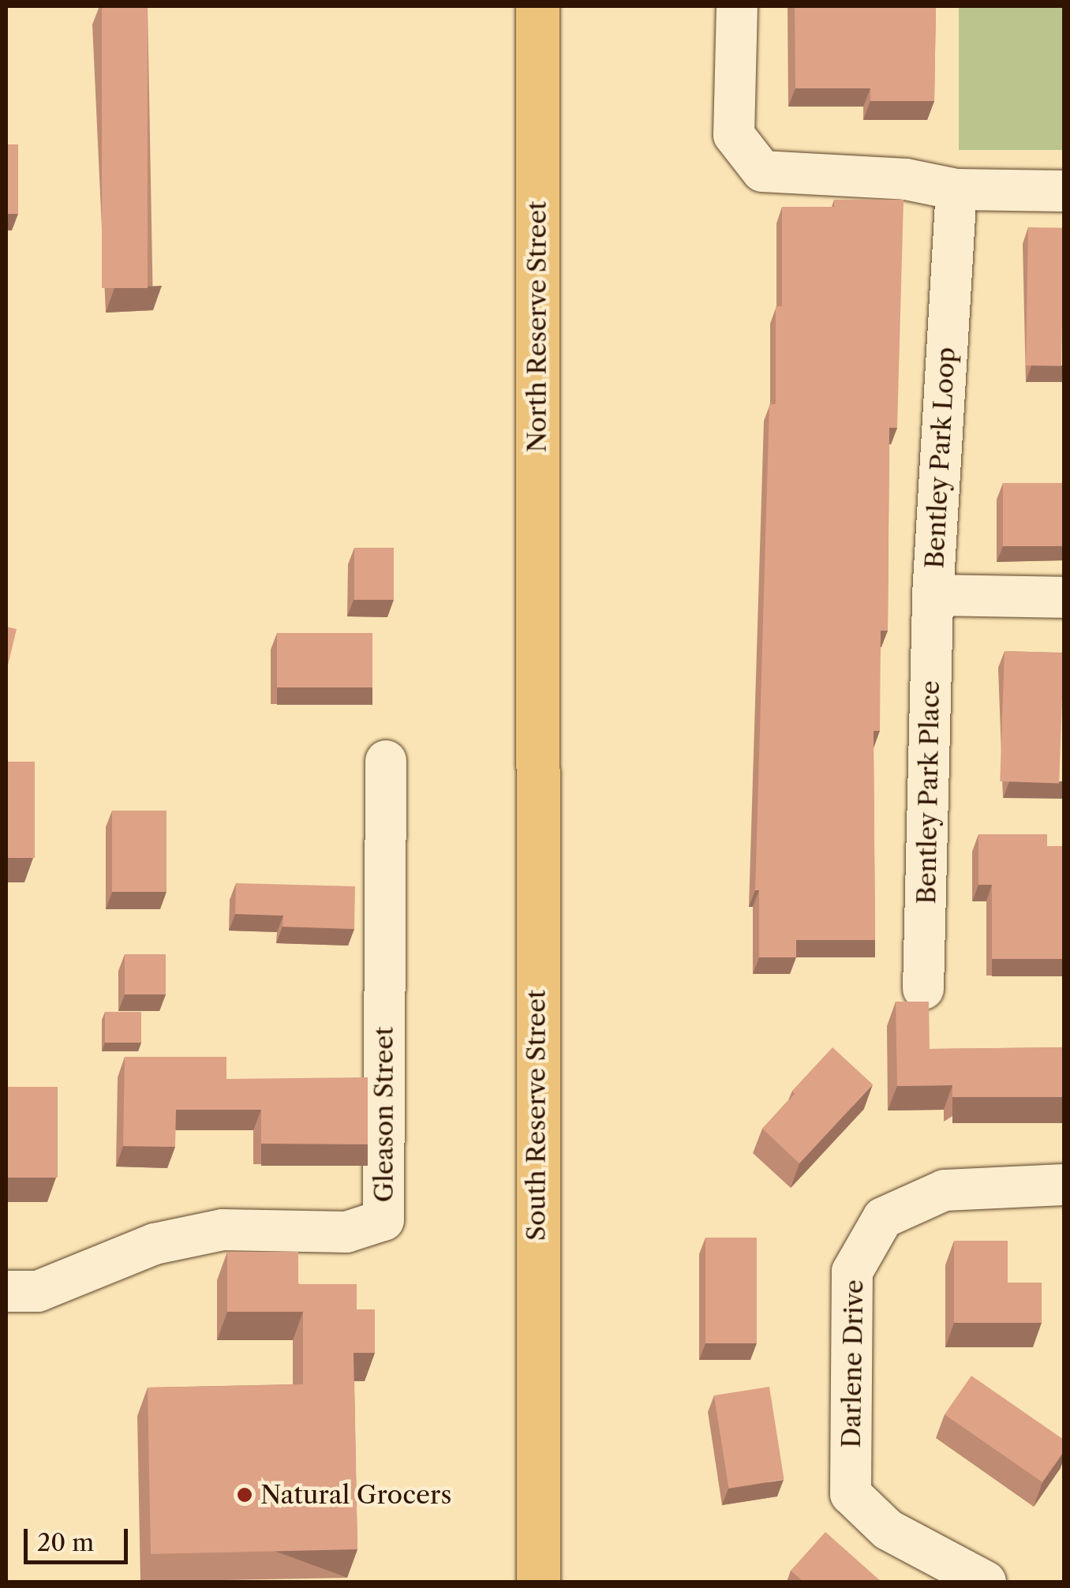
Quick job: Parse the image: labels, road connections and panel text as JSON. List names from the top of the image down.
{
  "streets": {
    "highway": ["North Reserve Street", "South Reserve Street"],
    "street": [
      "Bentley Park Loop",
      "Bentley Park Place",
      "Gleason Street",
      "Darlene Drive"
    ]
  },
  "crossings": [
    ["North Reserve Street", "South Reserve Street"],
    ["Bentley Park Loop", "Bentley Park Place"]
  ],
  "places": ["Natural Grocers"],
  "scale_bar": "20 m"
}
